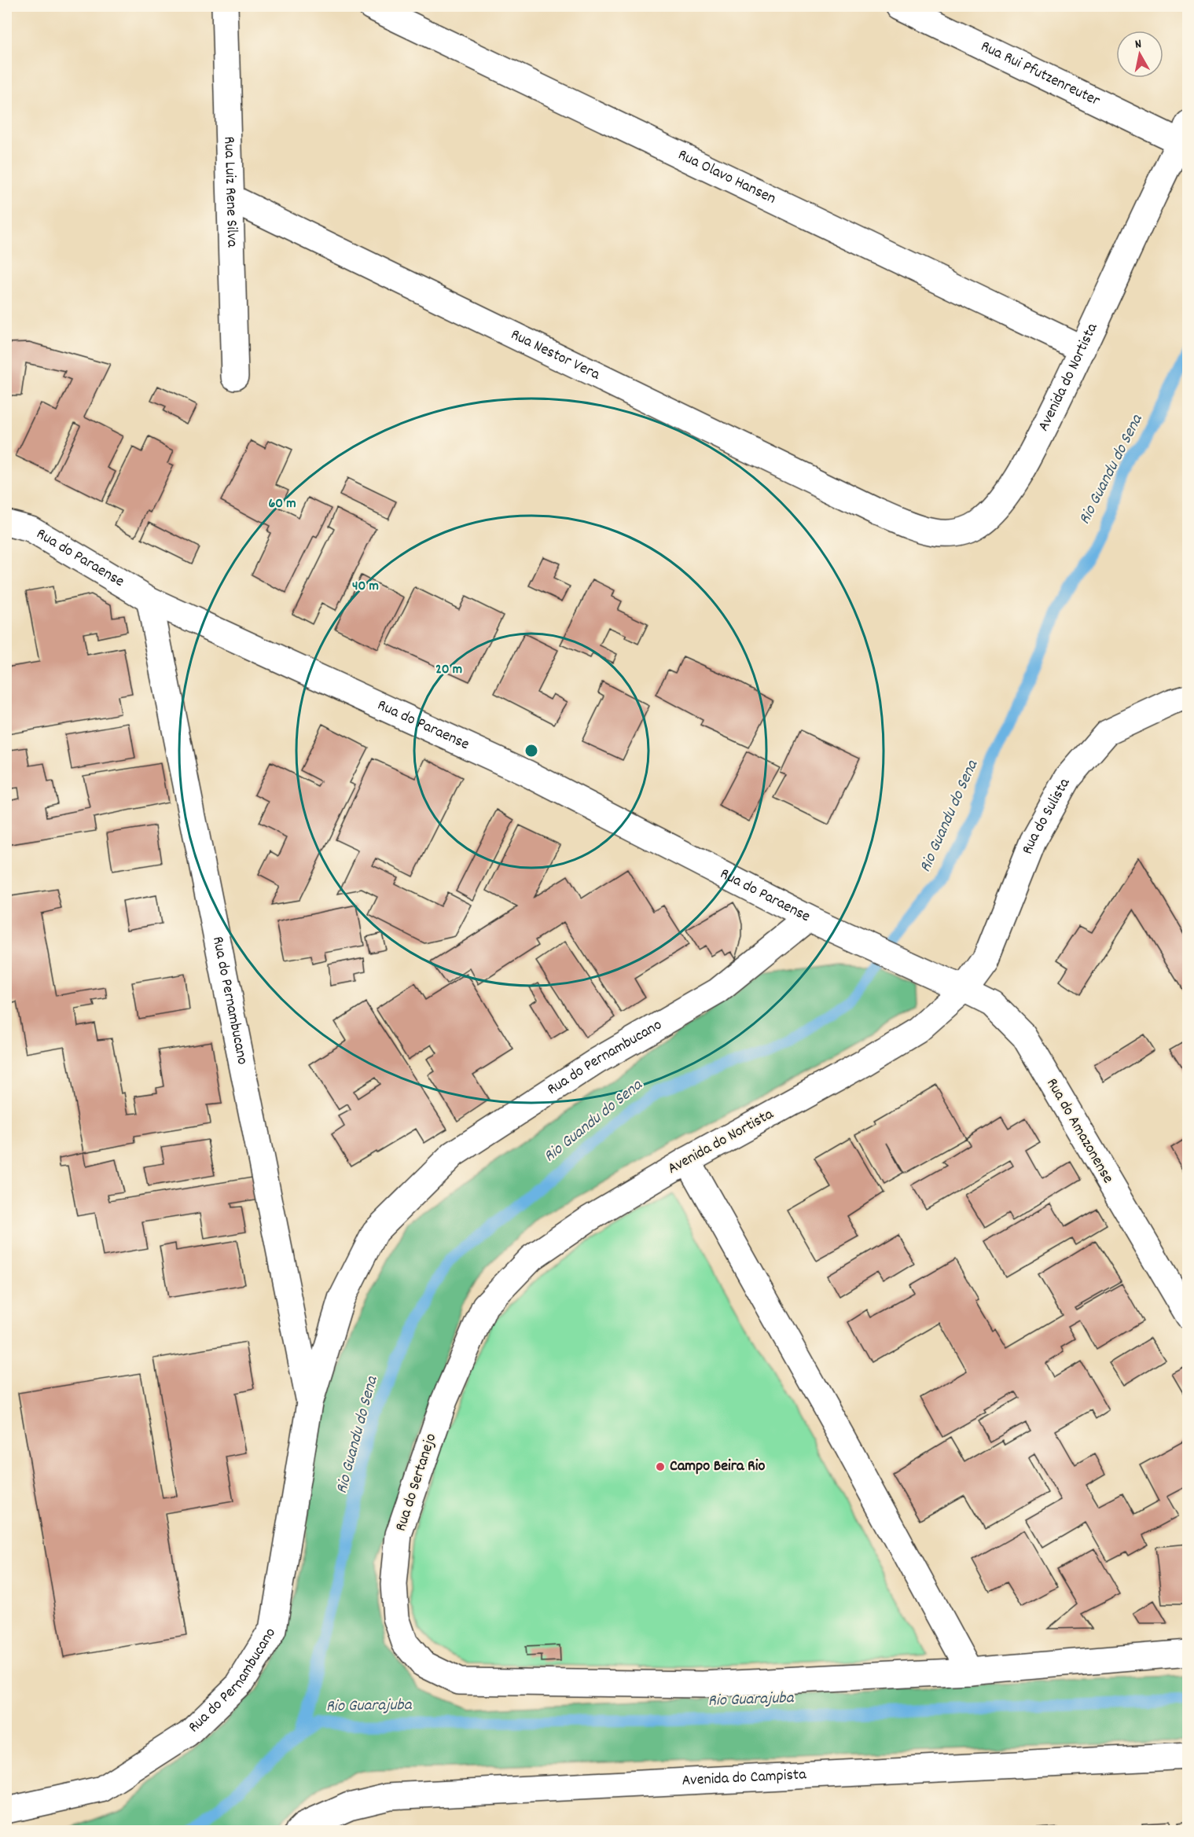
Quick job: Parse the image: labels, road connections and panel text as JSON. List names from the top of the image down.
{
  "streets": {
    "street": [
      "Rua Rui Pfutzenreuter",
      "Rua Olavo Hansen",
      "Rua Luiz Rene Silva",
      "Rua Nestor Vera",
      "Avenida do Nortista",
      "Rua do Paraense",
      "Rua do Sulista",
      "Rua do Pernambucano",
      "Rua do Amazonense",
      "Rua do Sertanejo",
      "Avenida do Campista"
    ]
  },
  "crossings": [
    ["Rua Rui Pfutzenreuter", "Avenida do Nortista"],
    ["Rua Olavo Hansen", "Avenida do Nortista"],
    ["Rua Luiz Rene Silva", "Rua Nestor Vera"],
    ["Rua Nestor Vera", "Avenida do Nortista"],
    ["Avenida do Nortista", "Rua do Sulista"],
    ["Avenida do Nortista", "Rua do Amazonense"],
    ["Avenida do Nortista", "Rua do Sertanejo"],
    ["Rua do Paraense", "Rua do Pernambucano"],
    ["Rua do Paraense", "Rua do Amazonense"],
    ["Rua do Sulista", "Rua do Amazonense"]
  ],
  "water": ["Rio Guandu do Sena", "Rio Guarajuba"],
  "places": ["Campo Beira Rio"],
  "north": "top",
  "rings": ["60 m", "40 m", "20 m"]
}
